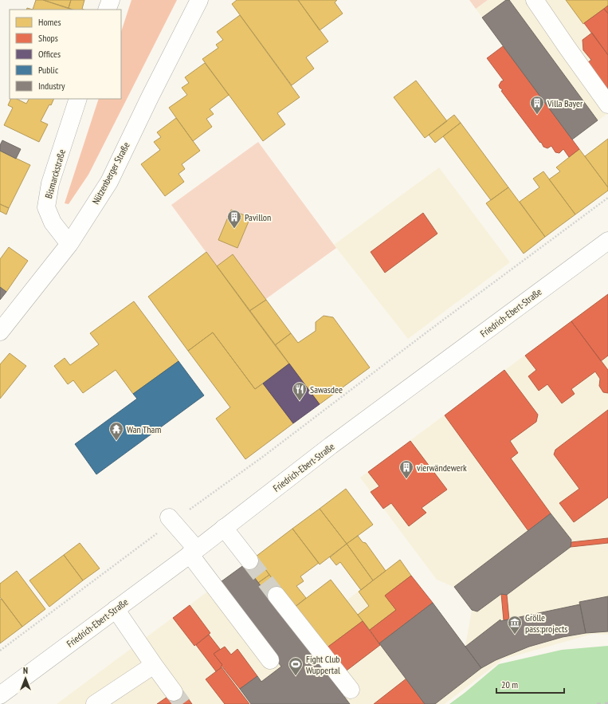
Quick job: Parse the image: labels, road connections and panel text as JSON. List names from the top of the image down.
{
  "streets": {
    "main road": ["Nützenberger Straße", "Bismarckstraße", "Friedrich-Ebert-Straße"]
  },
  "crossings": [
    ["Nützenberger Straße", "Bismarckstraße"]
  ],
  "places": {
    "building": ["Villa Bayer", "Pavillon", "vierwändewerk"],
    "restaurant": ["Sawasdee"],
    "temple": ["Wan Tham"],
    "museum": ["Grölle pass:projects"],
    "sports": ["Fight Club Wuppertal"]
  },
  "legend": [
    "Homes",
    "Shops",
    "Offices",
    "Public",
    "Industry"
  ],
  "scale_bar": "20 m",
  "north": "top"
}
